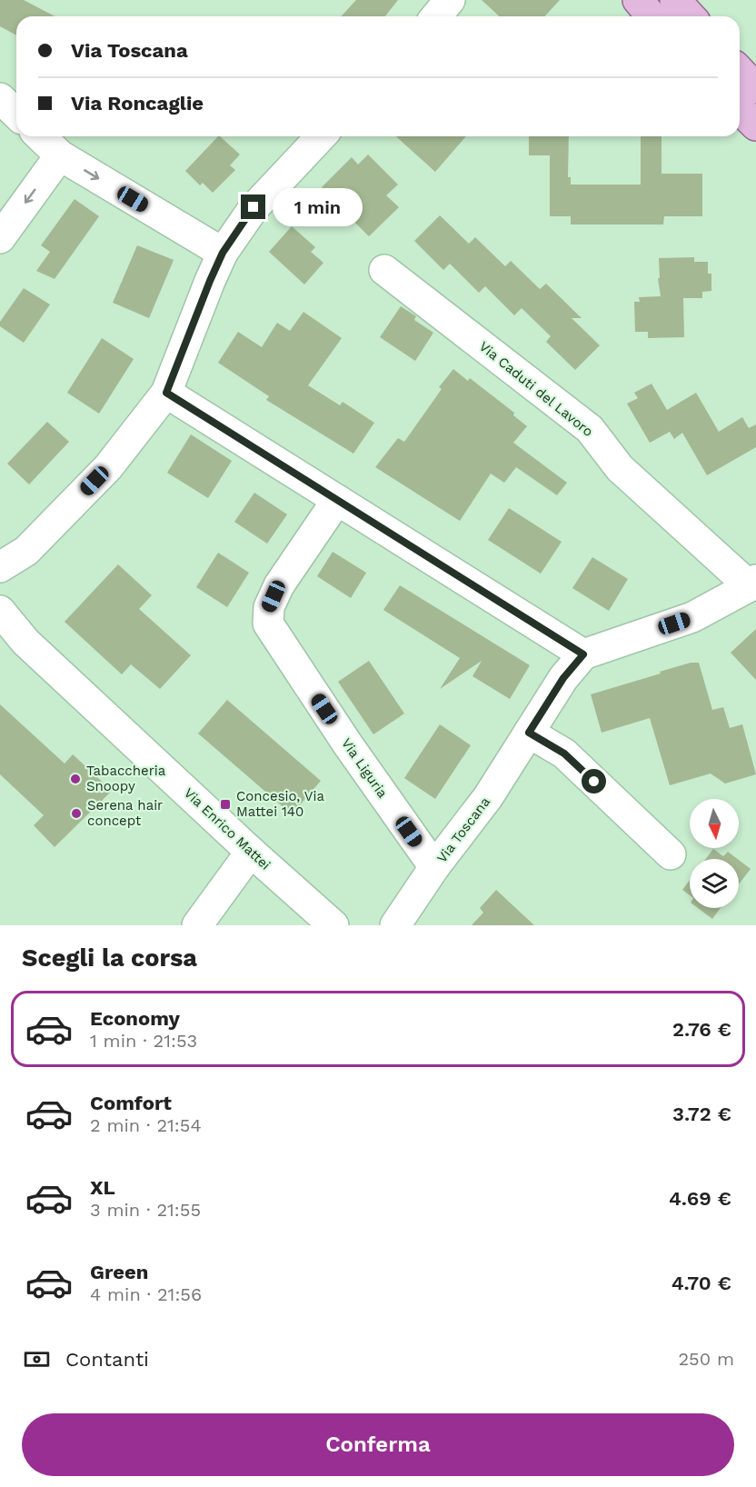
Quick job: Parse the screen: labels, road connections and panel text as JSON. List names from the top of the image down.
{
  "streets": {
    "street": [
      "Via Caduti del Lavoro",
      "Via Liguria",
      "Via Enrico Mattei",
      "Via Toscana"
    ]
  },
  "crossings": [
    ["Via Liguria", "Via Toscana"]
  ],
  "places": {
    "other": ["Tabaccheria Snoopy", "Serena hair concept"],
    "transit": ["Concesio, Via Mattei 140"]
  },
  "north": "bottom",
  "page": {
    "banner": ["Via Toscana", "Via Roncaglie"],
    "bubble": "1 min",
    "heading": "Scegli la corsa",
    "list": [
      {
        "name": "Economy",
        "note": "1 min · 21:53",
        "value": "2.76 €"
      },
      {
        "name": "Comfort",
        "note": "2 min · 21:54",
        "value": "3.72 €"
      },
      {
        "name": "XL",
        "note": "3 min · 21:55",
        "value": "4.69 €"
      },
      {
        "name": "Green",
        "note": "4 min · 21:56",
        "value": "4.70 €"
      }
    ],
    "pay": ["Contanti", "250 m"],
    "buttons": "Conferma"
  }
}
